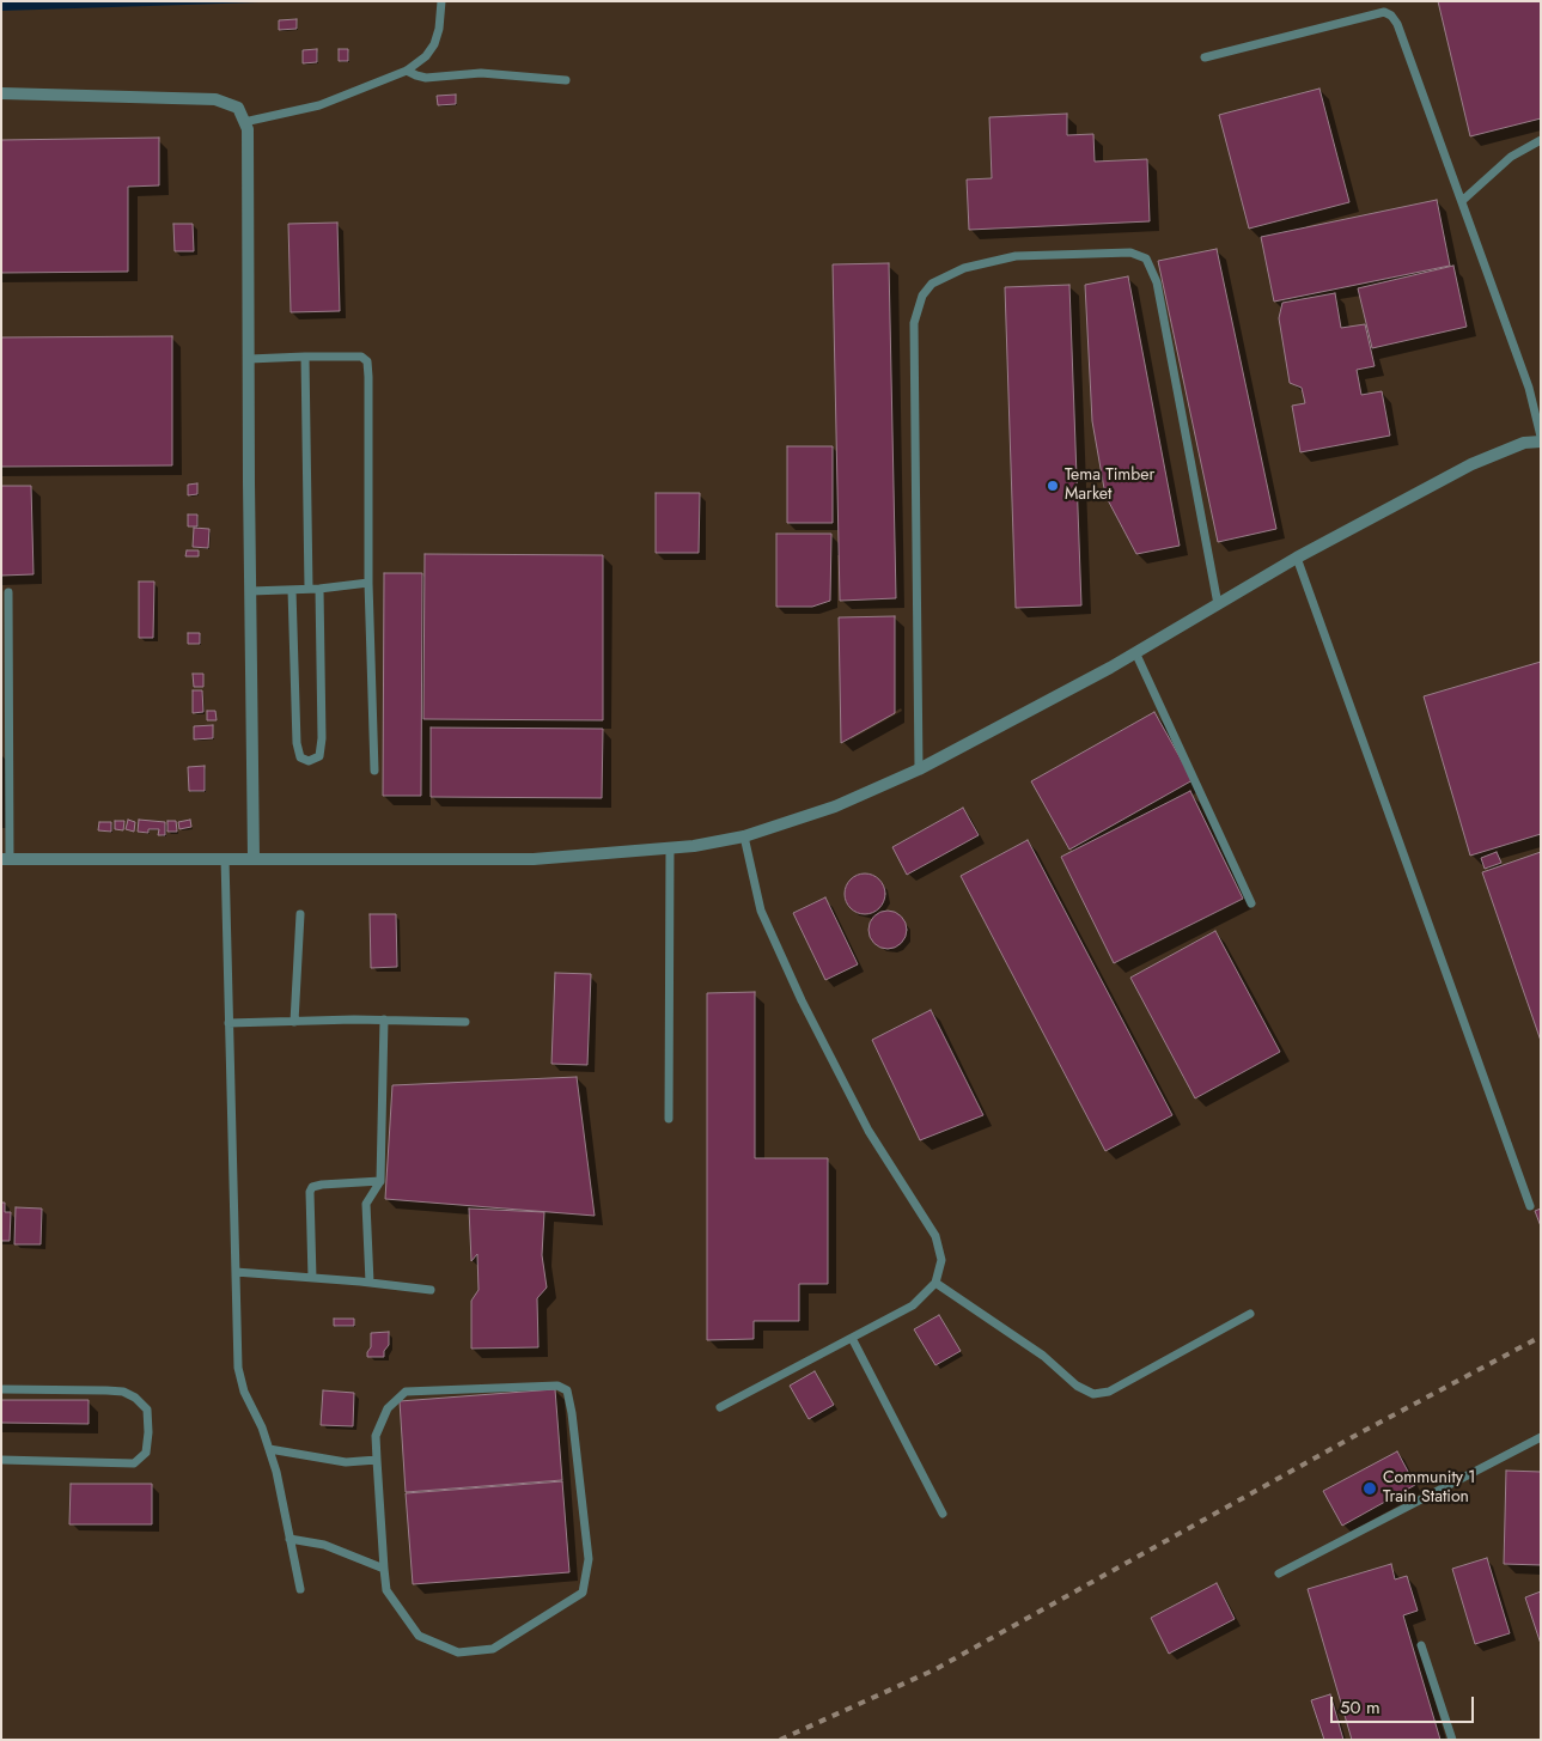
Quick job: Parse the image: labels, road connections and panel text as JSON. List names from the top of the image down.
{
  "places": ["Tema Timber Market", "Community 1 Train Station"],
  "scale_bar": "50 m"
}
